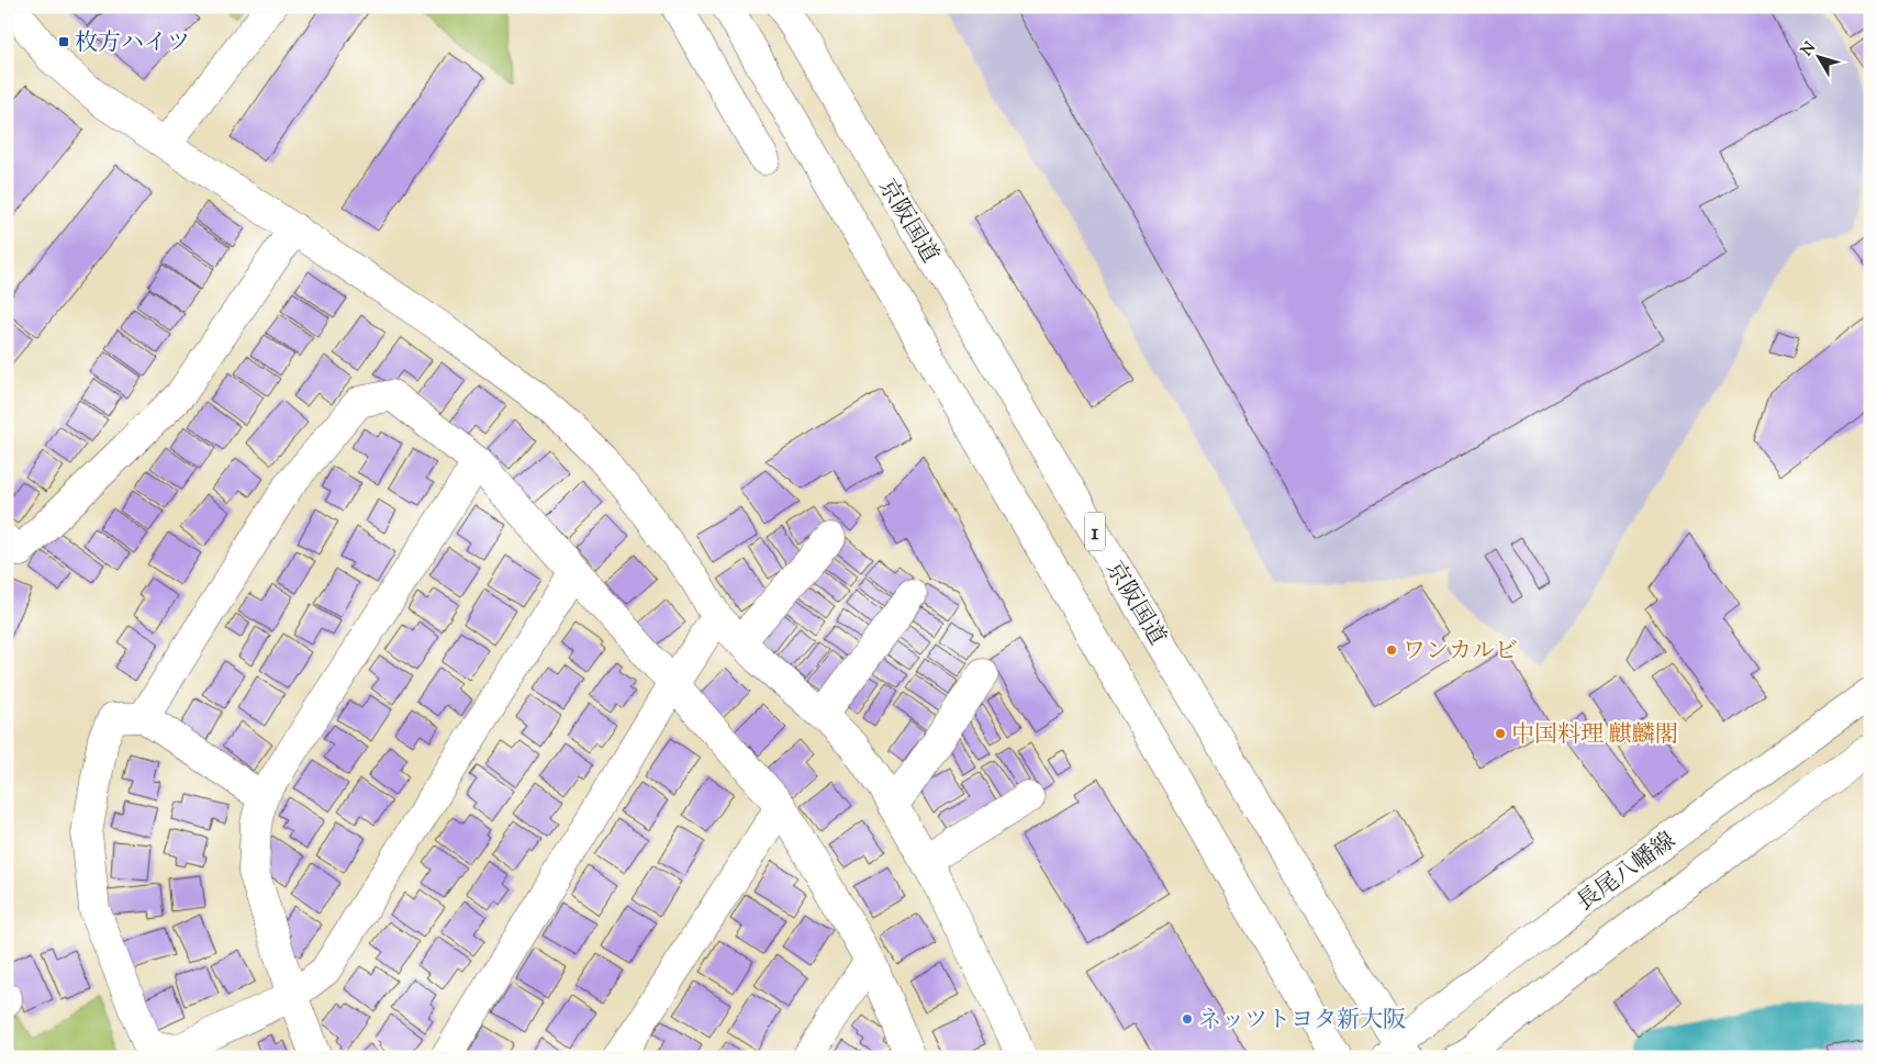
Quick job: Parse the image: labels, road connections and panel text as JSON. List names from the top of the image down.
{
  "streets": {
    "main road": ["京阪国道", "1", "長尾八幡線"]
  },
  "crossings": [
    ["京阪国道", "長尾八幡線"]
  ],
  "places": {
    "transit": ["枚方ハイツ"],
    "other": ["ワンカルビ", "中国料理 麒麟閣", "ネッツトヨタ新大阪"]
  },
  "north": "top left"
}
